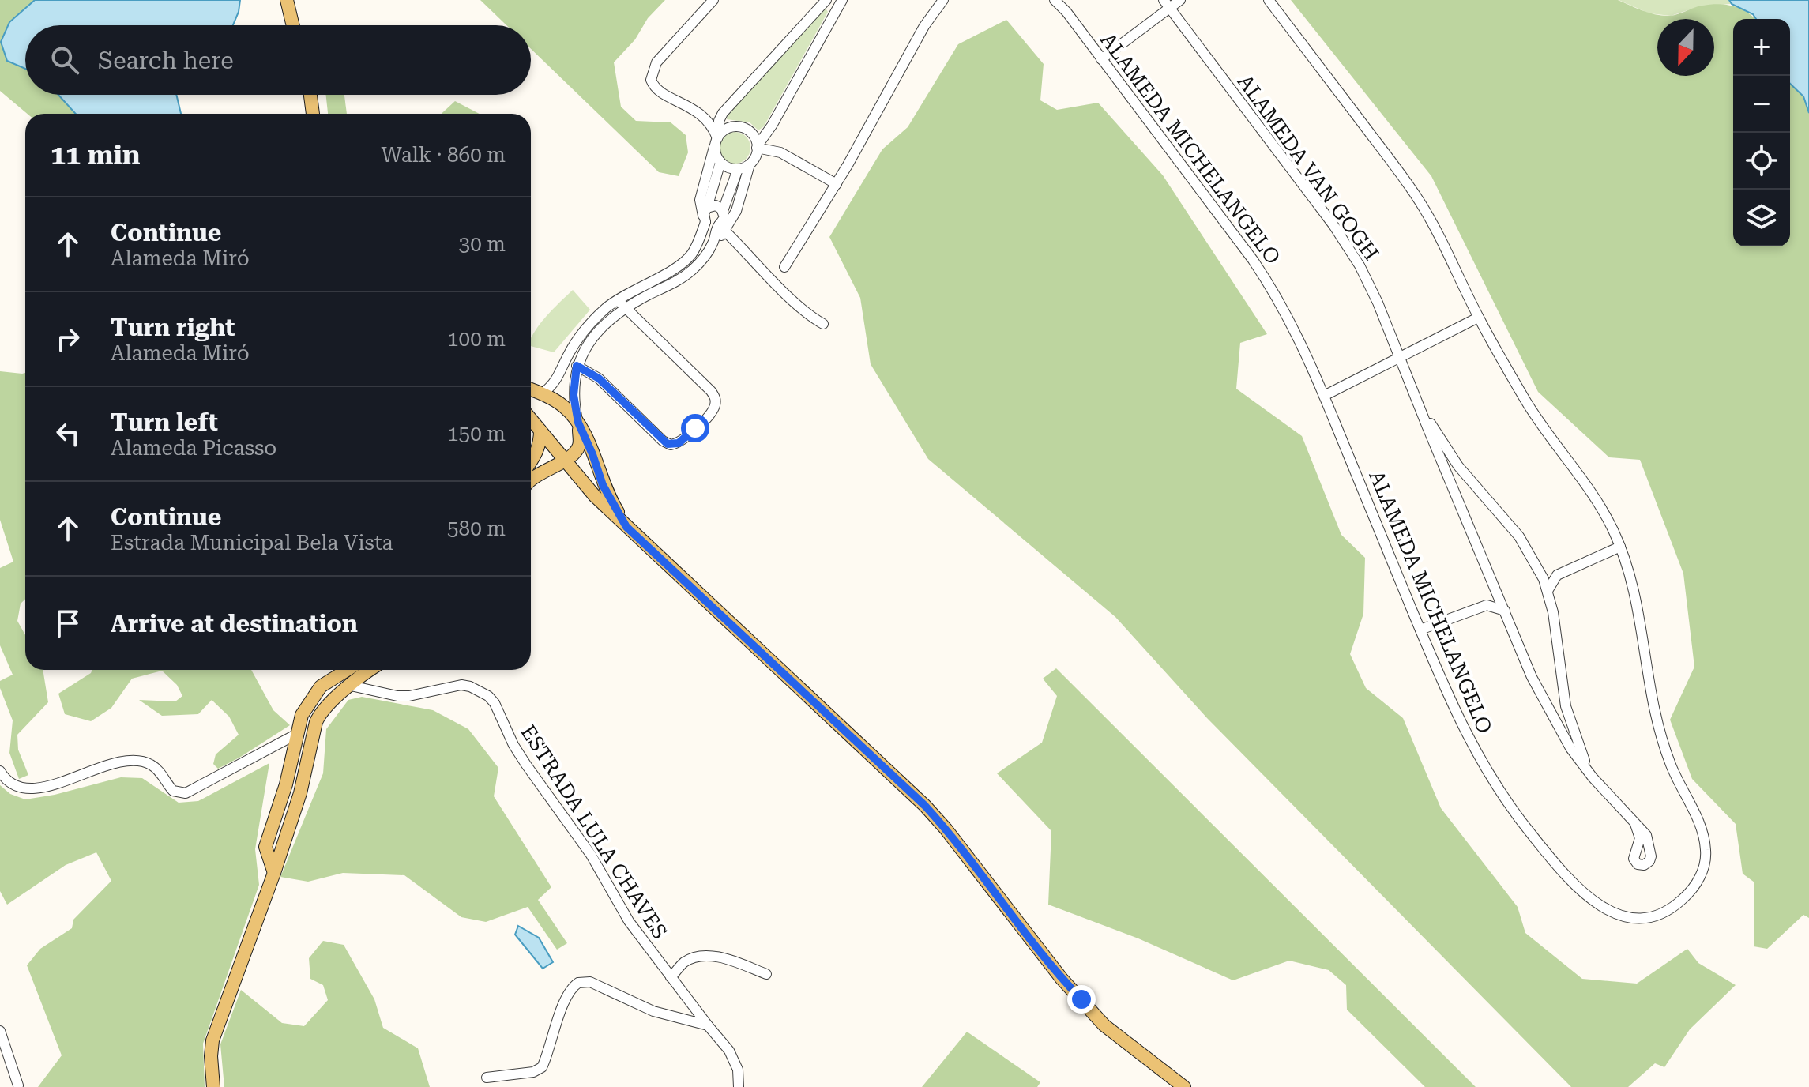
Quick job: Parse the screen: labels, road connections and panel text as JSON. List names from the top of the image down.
{
  "streets": {
    "street": ["ALAMEDA MICHELANGELO", "ALAMEDA VAN GOGH", "ESTRADA LULA CHAVES"]
  },
  "north": "bottom",
  "page": {
    "map_buttons": ["+", "−"],
    "search": "Search here",
    "heading": ["11 min", "Walk · 860 m"],
    "list": [
      ["Continue", "Alameda Miró", "30 m"],
      ["Turn right", "Alameda Miró", "100 m"],
      ["Turn left", "Alameda Picasso", "150 m"],
      ["Continue", "Estrada Municipal Bela Vista", "580 m"],
      "Arrive at destination"
    ]
  }
}
